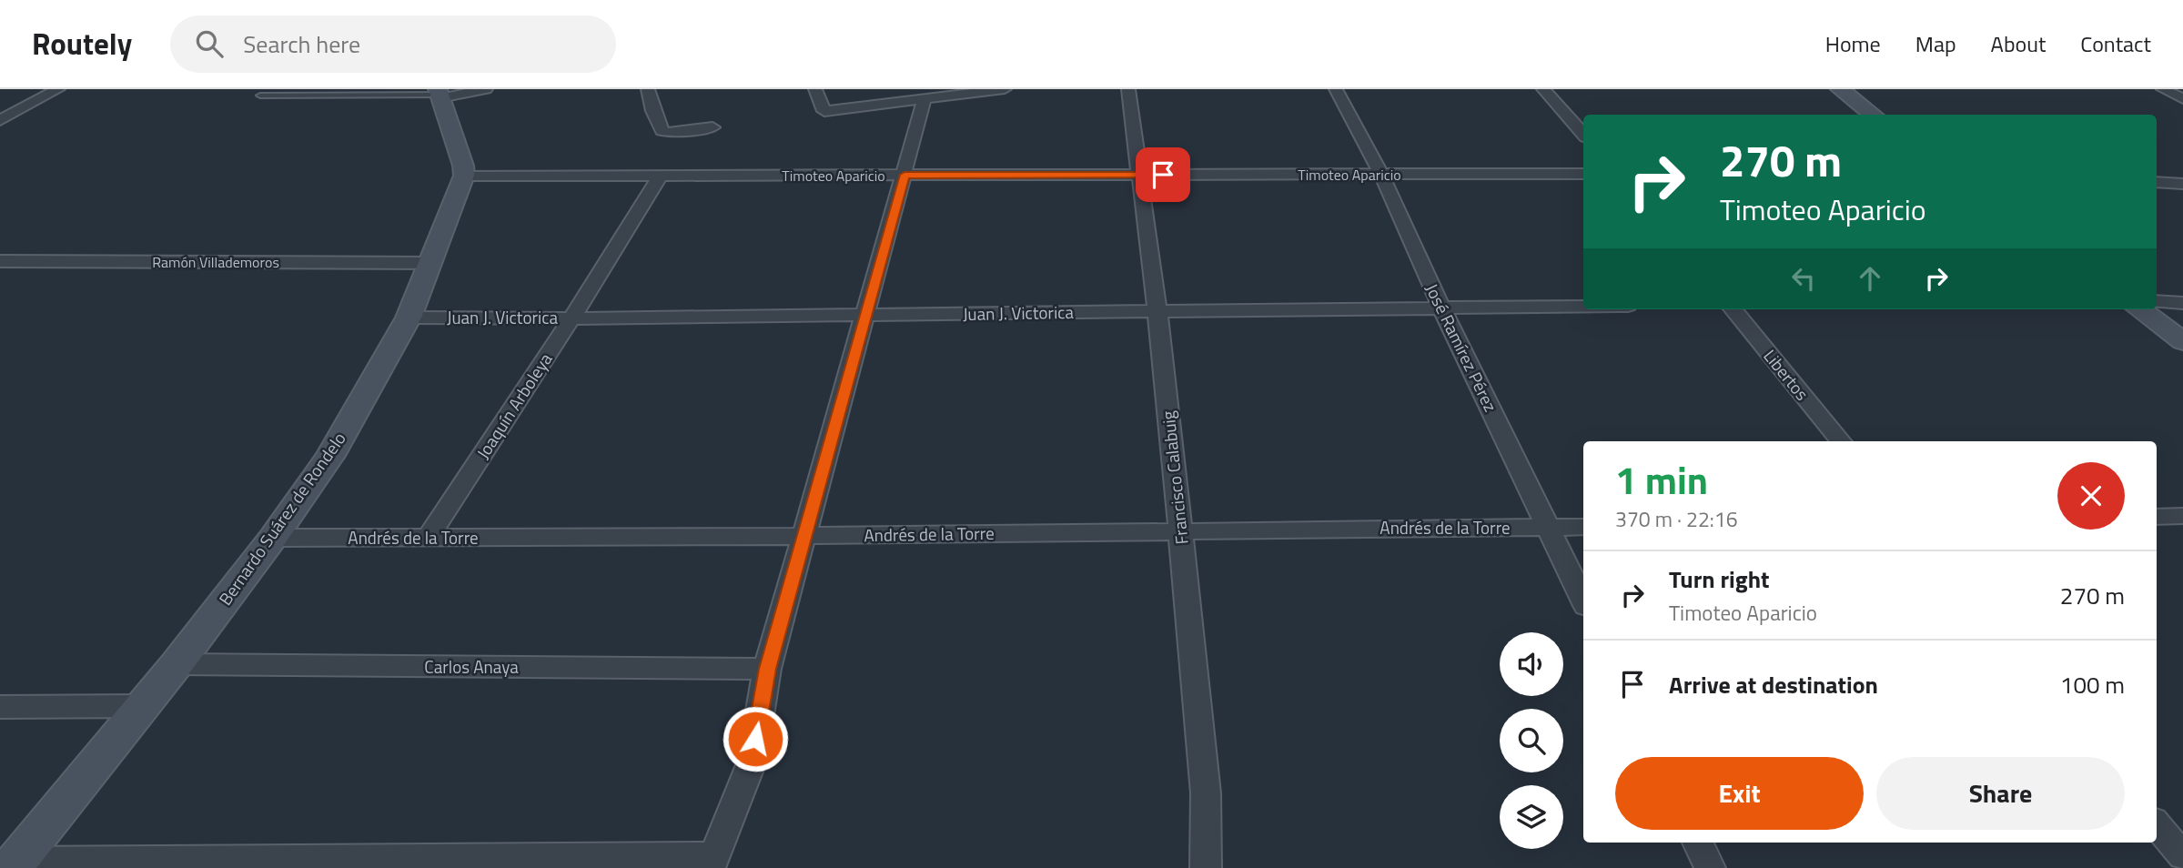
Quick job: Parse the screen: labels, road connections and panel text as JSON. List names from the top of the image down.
{
  "streets": {
    "street": [
      "Timoteo Aparicio",
      "Ramón Villademoros",
      "Juan J. Victorica",
      "José Ramírez Pérez",
      "Libertos",
      "Joaquín Arboleya",
      "Francisco Calabuig",
      "Bernardo Suárez de Rondelo",
      "Andrés de la Torre",
      "Carlos Anaya"
    ]
  },
  "crossings": [
    ["Timoteo Aparicio", "José Ramírez Pérez"],
    ["Timoteo Aparicio", "Joaquín Arboleya"],
    ["Timoteo Aparicio", "Francisco Calabuig"],
    ["Timoteo Aparicio", "Bernardo Suárez de Rondelo"],
    ["Ramón Villademoros", "Bernardo Suárez de Rondelo"],
    ["Juan J. Victorica", "José Ramírez Pérez"],
    ["Juan J. Victorica", "Joaquín Arboleya"],
    ["Juan J. Victorica", "Francisco Calabuig"],
    ["Juan J. Victorica", "Bernardo Suárez de Rondelo"],
    ["José Ramírez Pérez", "Andrés de la Torre"],
    ["Joaquín Arboleya", "Andrés de la Torre"],
    ["Francisco Calabuig", "Andrés de la Torre"],
    ["Bernardo Suárez de Rondelo", "Andrés de la Torre"],
    ["Bernardo Suárez de Rondelo", "Carlos Anaya"]
  ],
  "page": {
    "header": "Routely",
    "search": "Search here",
    "nav": [
      "Home",
      "Map",
      "About",
      "Contact"
    ],
    "turn": ["270 m", "Timoteo Aparicio"],
    "heading": ["1 min", "370 m · 22:16"],
    "list": [
      {
        "name": "Turn right",
        "note": "Timoteo Aparicio",
        "value": "270 m"
      },
      {
        "name": "Arrive at destination",
        "value": "100 m"
      }
    ],
    "buttons": ["Exit", "Share"]
  }
}
